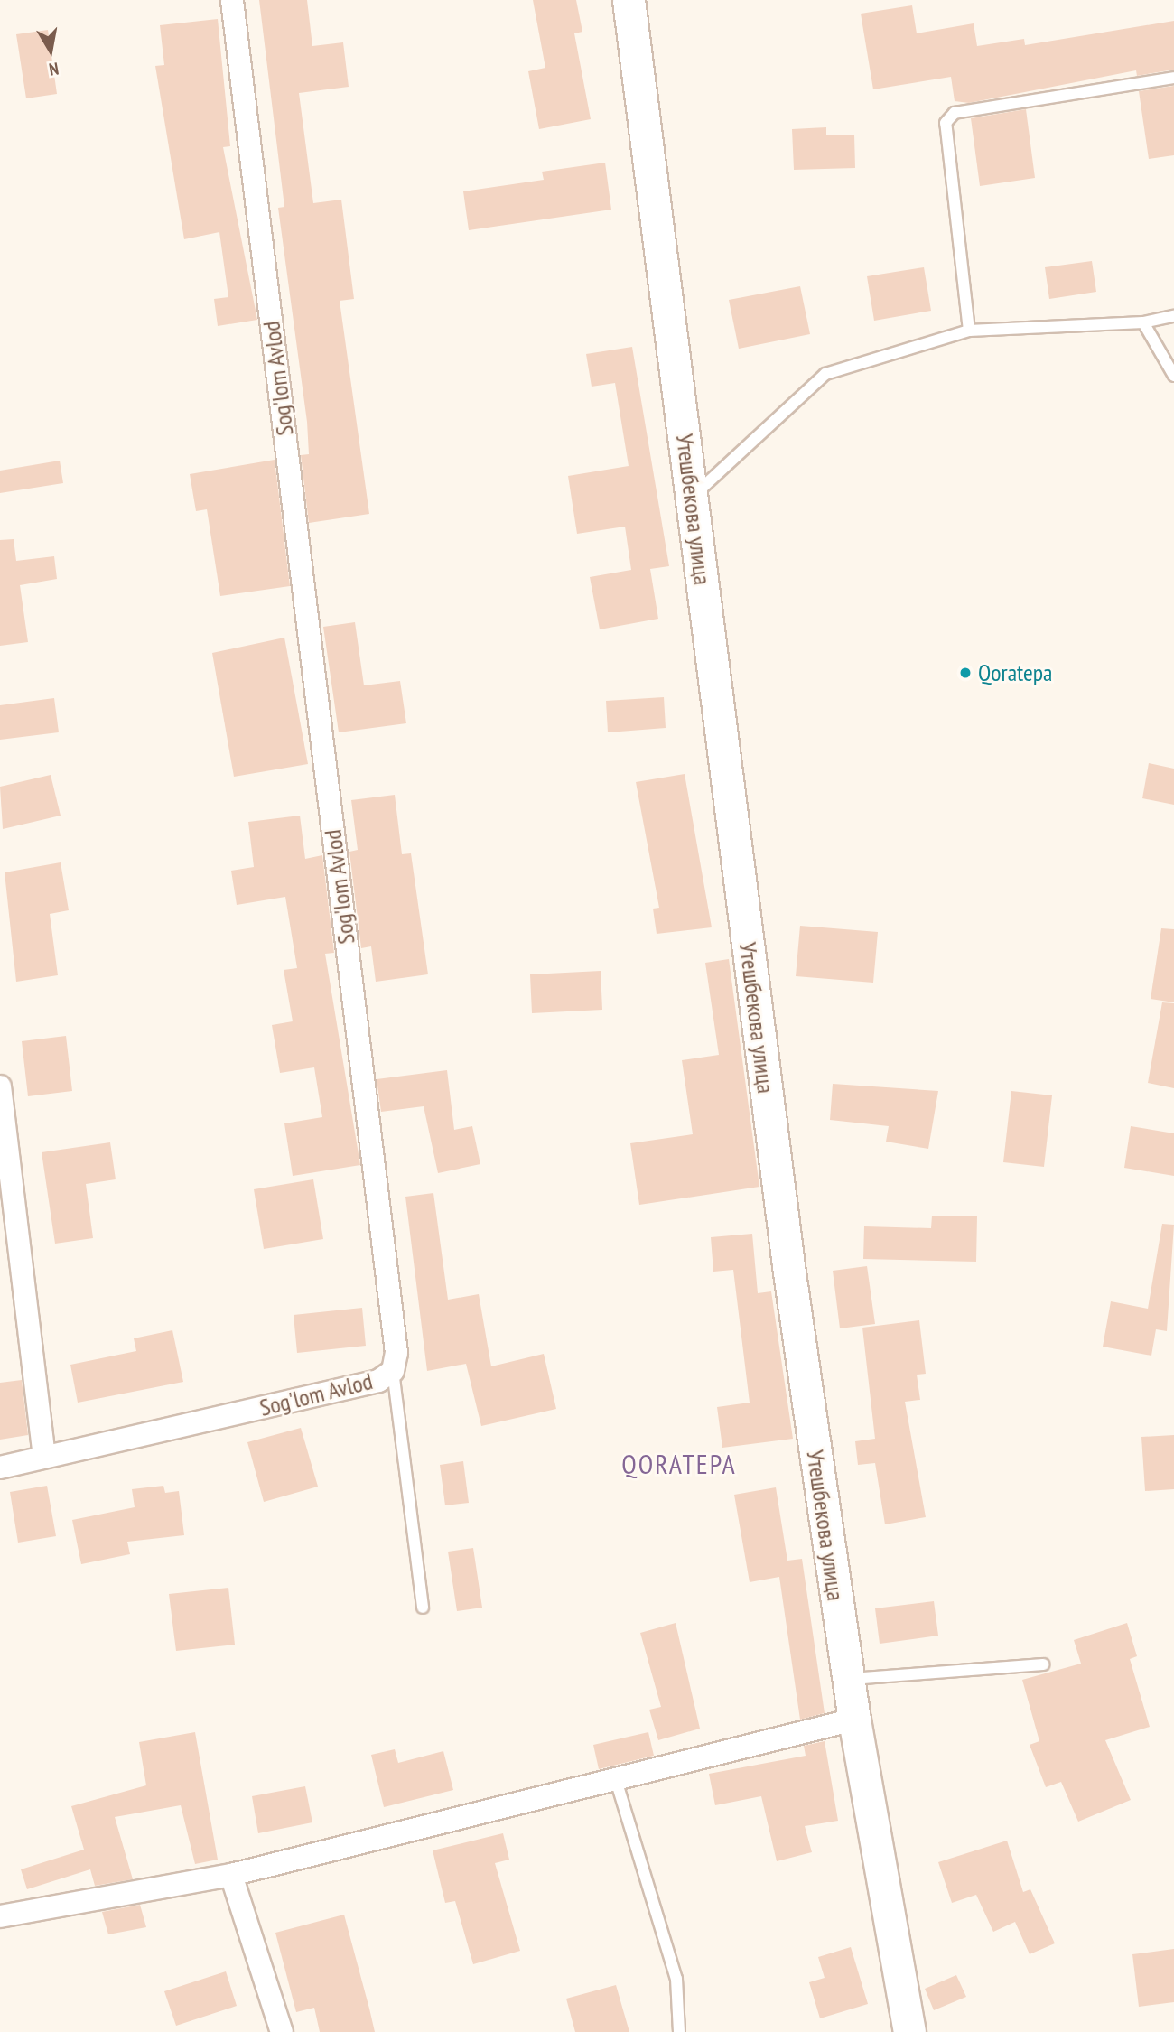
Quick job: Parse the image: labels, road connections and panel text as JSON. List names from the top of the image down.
{
  "streets": {
    "main road": ["Утешбекова улица"],
    "street": ["Sog'lom Avlod"]
  },
  "districts": ["QORATEPA"],
  "places": ["Qoratepa"],
  "north": "bottom"
}
